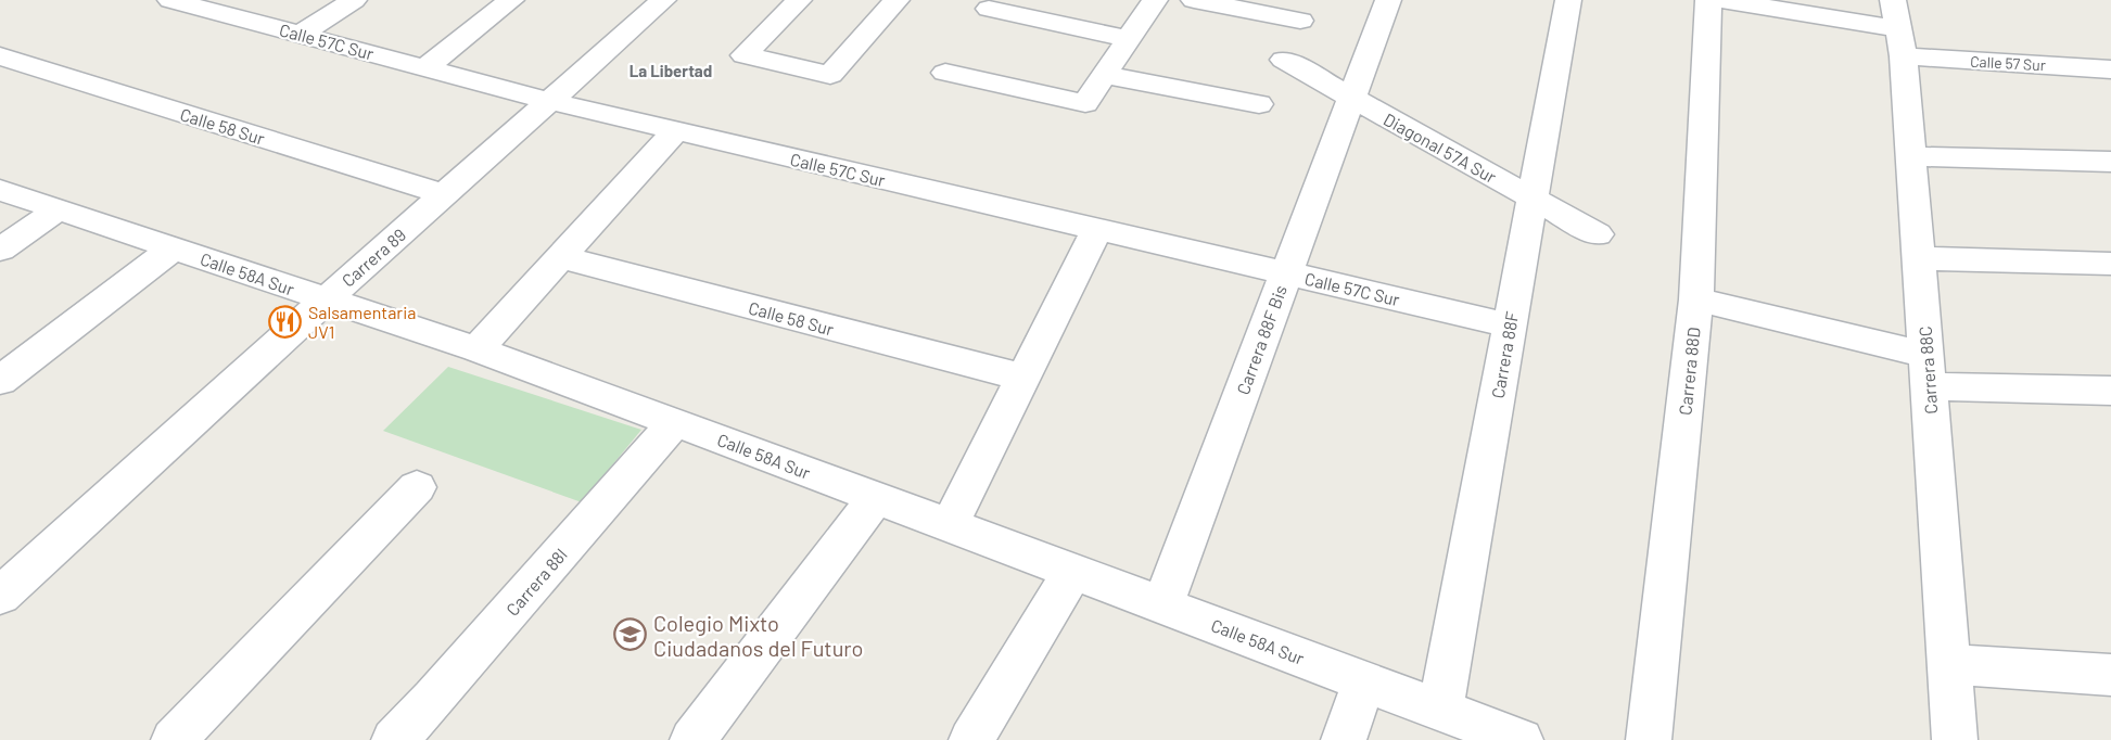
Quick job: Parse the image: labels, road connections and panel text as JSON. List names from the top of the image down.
{
  "streets": {
    "street": [
      "Calle 57C Sur",
      "Calle 57 Sur",
      "Calle 58 Sur",
      "Diagonal 57A Sur",
      "Carrera 89",
      "Calle 58A Sur",
      "Carrera 88F Bis",
      "Carrera 88F",
      "Carrera 88C",
      "Carrera 88D",
      "Carrera 88I"
    ]
  },
  "crossings": [
    ["Calle 57C Sur", "Carrera 89"],
    ["Calle 57C Sur", "Carrera 88F Bis"],
    ["Calle 57C Sur", "Carrera 88F"],
    ["Calle 57 Sur", "Carrera 88C"],
    ["Calle 58 Sur", "Carrera 89"],
    ["Diagonal 57A Sur", "Carrera 88F Bis"],
    ["Diagonal 57A Sur", "Carrera 88F"],
    ["Carrera 89", "Calle 58A Sur"],
    ["Calle 58A Sur", "Carrera 88F Bis"],
    ["Calle 58A Sur", "Carrera 88F"],
    ["Calle 58A Sur", "Carrera 88I"]
  ],
  "districts": ["La Libertad"],
  "places": {
    "restaurant": ["Salsamentaria JV1"],
    "school or university": ["Colegio Mixto Ciudadanos del Futuro"]
  }
}
